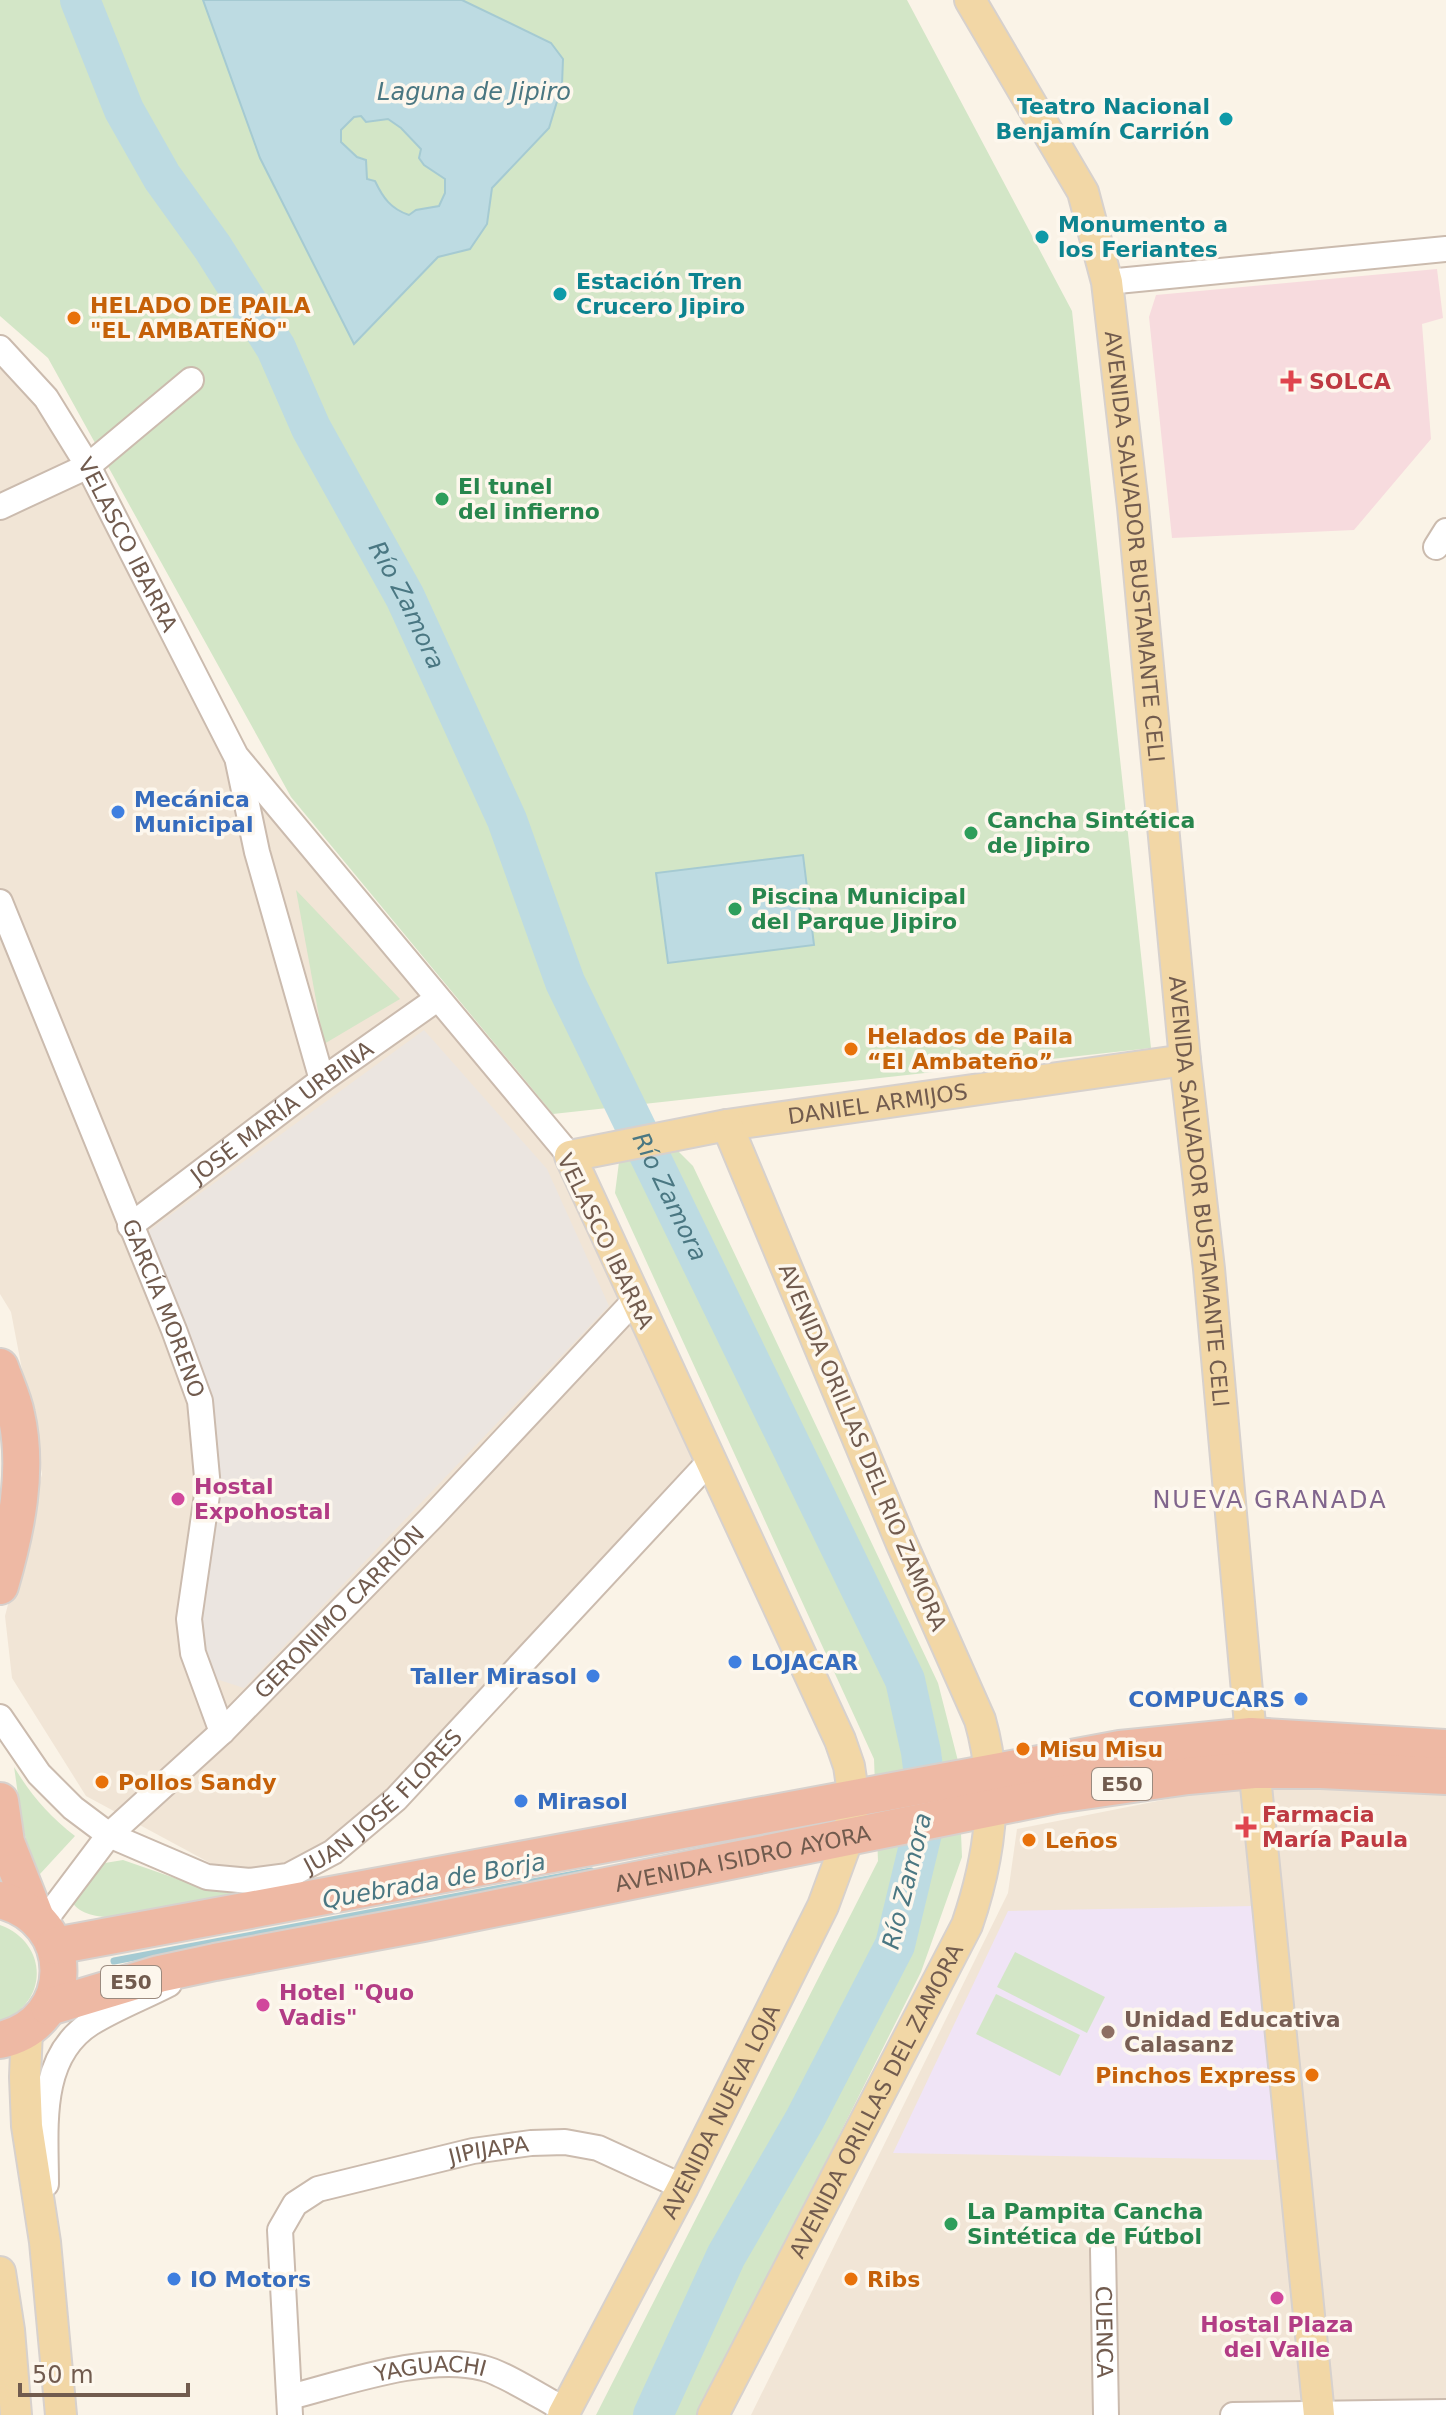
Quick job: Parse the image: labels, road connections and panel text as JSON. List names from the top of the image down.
{
  "streets": {
    "highway": ["E50", "AVENIDA ISIDRO AYORA"],
    "main road": [
      "VELASCO IBARRA",
      "AVENIDA SALVADOR BUSTAMANTE CELI",
      "DANIEL ARMIJOS",
      "AVENIDA ORILLAS DEL RIO ZAMORA",
      "AVENIDA ORILLAS DEL ZAMORA",
      "AVENIDA NUEVA LOJA"
    ],
    "street": [
      "JOSÉ MARÍA URBINA",
      "GARCÍA MORENO",
      "GERONIMO CARRIÓN",
      "JUAN JOSÉ FLORES",
      "JIPIJAPA",
      "CUENCA",
      "YAGUACHI"
    ]
  },
  "crossings": [
    ["VELASCO IBARRA", "DANIEL ARMIJOS"],
    ["VELASCO IBARRA", "JOSÉ MARÍA URBINA"],
    ["VELASCO IBARRA", "GERONIMO CARRIÓN"],
    ["VELASCO IBARRA", "JUAN JOSÉ FLORES"],
    ["VELASCO IBARRA", "AVENIDA ISIDRO AYORA"],
    ["VELASCO IBARRA", "AVENIDA NUEVA LOJA"],
    ["AVENIDA SALVADOR BUSTAMANTE CELI", "DANIEL ARMIJOS"],
    ["AVENIDA SALVADOR BUSTAMANTE CELI", "AVENIDA ISIDRO AYORA"],
    ["DANIEL ARMIJOS", "AVENIDA ORILLAS DEL RIO ZAMORA"],
    ["JOSÉ MARÍA URBINA", "GARCÍA MORENO"],
    ["GARCÍA MORENO", "GERONIMO CARRIÓN"],
    ["AVENIDA ORILLAS DEL RIO ZAMORA", "AVENIDA ISIDRO AYORA"],
    ["AVENIDA ORILLAS DEL RIO ZAMORA", "AVENIDA ORILLAS DEL ZAMORA"],
    ["GERONIMO CARRIÓN", "JUAN JOSÉ FLORES"],
    ["GERONIMO CARRIÓN", "AVENIDA ISIDRO AYORA"],
    ["AVENIDA ISIDRO AYORA", "AVENIDA ORILLAS DEL ZAMORA"],
    ["AVENIDA ISIDRO AYORA", "AVENIDA NUEVA LOJA"],
    ["AVENIDA NUEVA LOJA", "JIPIJAPA"],
    ["AVENIDA NUEVA LOJA", "YAGUACHI"],
    ["JIPIJAPA", "YAGUACHI"]
  ],
  "districts": ["NUEVA GRANADA"],
  "water": ["Laguna de Jipiro", "Río Zamora", "Quebrada de Borja"],
  "places": {
    "other": [
      "Teatro Nacional Benjamín Carrión",
      "Monumento a los Feriantes",
      "Estación Tren Crucero Jipiro",
      "HELADO DE PAILA \"EL AMBATEÑO\"",
      "El tunel del infierno",
      "Mecánica Municipal",
      "Cancha Sintética de Jipiro",
      "Piscina Municipal del Parque Jipiro",
      "Helados de Paila “El Ambateño”",
      "Hostal Expohostal",
      "LOJACAR",
      "Taller Mirasol",
      "COMPUCARS",
      "Misu Misu",
      "Pollos Sandy",
      "Mirasol",
      "Leños",
      "Hotel \"Quo Vadis\"",
      "Unidad Educativa Calasanz",
      "Pinchos Express",
      "La Pampita Cancha Sintética de Fútbol",
      "IO Motors",
      "Ribs",
      "Hostal Plaza del Valle"
    ],
    "health": ["SOLCA", "Farmacia María Paula"]
  },
  "scale_bar": "50 m"
}
